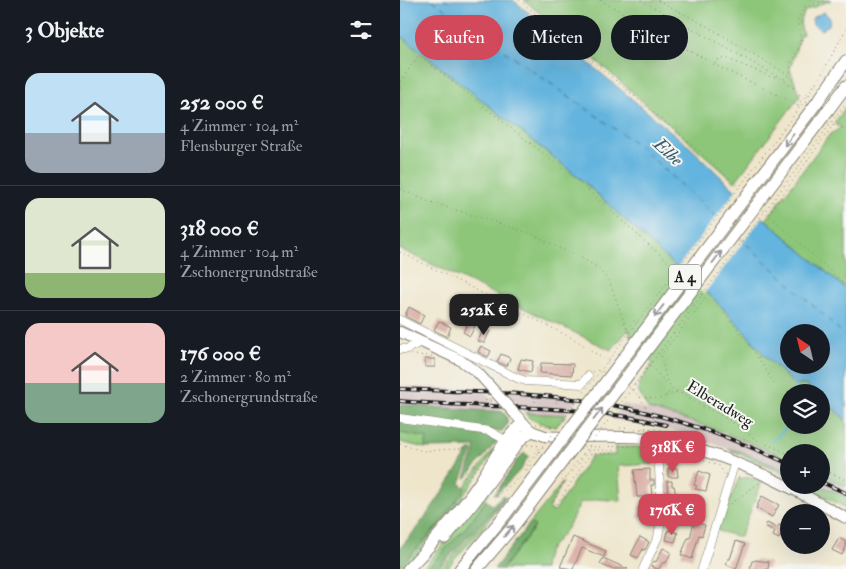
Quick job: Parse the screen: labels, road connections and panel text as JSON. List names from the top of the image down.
{
  "streets": {
    "highway": ["A 4"],
    "path": ["Elberadweg"]
  },
  "water": ["Elbe"],
  "north": "top left",
  "page": {
    "heading": "3 Objekte",
    "chip": ["Kaufen", "Mieten", "Filter"],
    "list": [
      {
        "name": "252 000 €",
        "note": "4 Zimmer · 104 m² · Flensburger Straße"
      },
      {
        "name": "318 000 €",
        "note": "4 Zimmer · 104 m² · Zschonergrundstraße"
      },
      {
        "name": "176 000 €",
        "note": "2 Zimmer · 80 m² · Zschonergrundstraße"
      }
    ],
    "price": ["252K €", "318K €", "176K €"],
    "map_buttons": ["+", "−"]
  }
}
